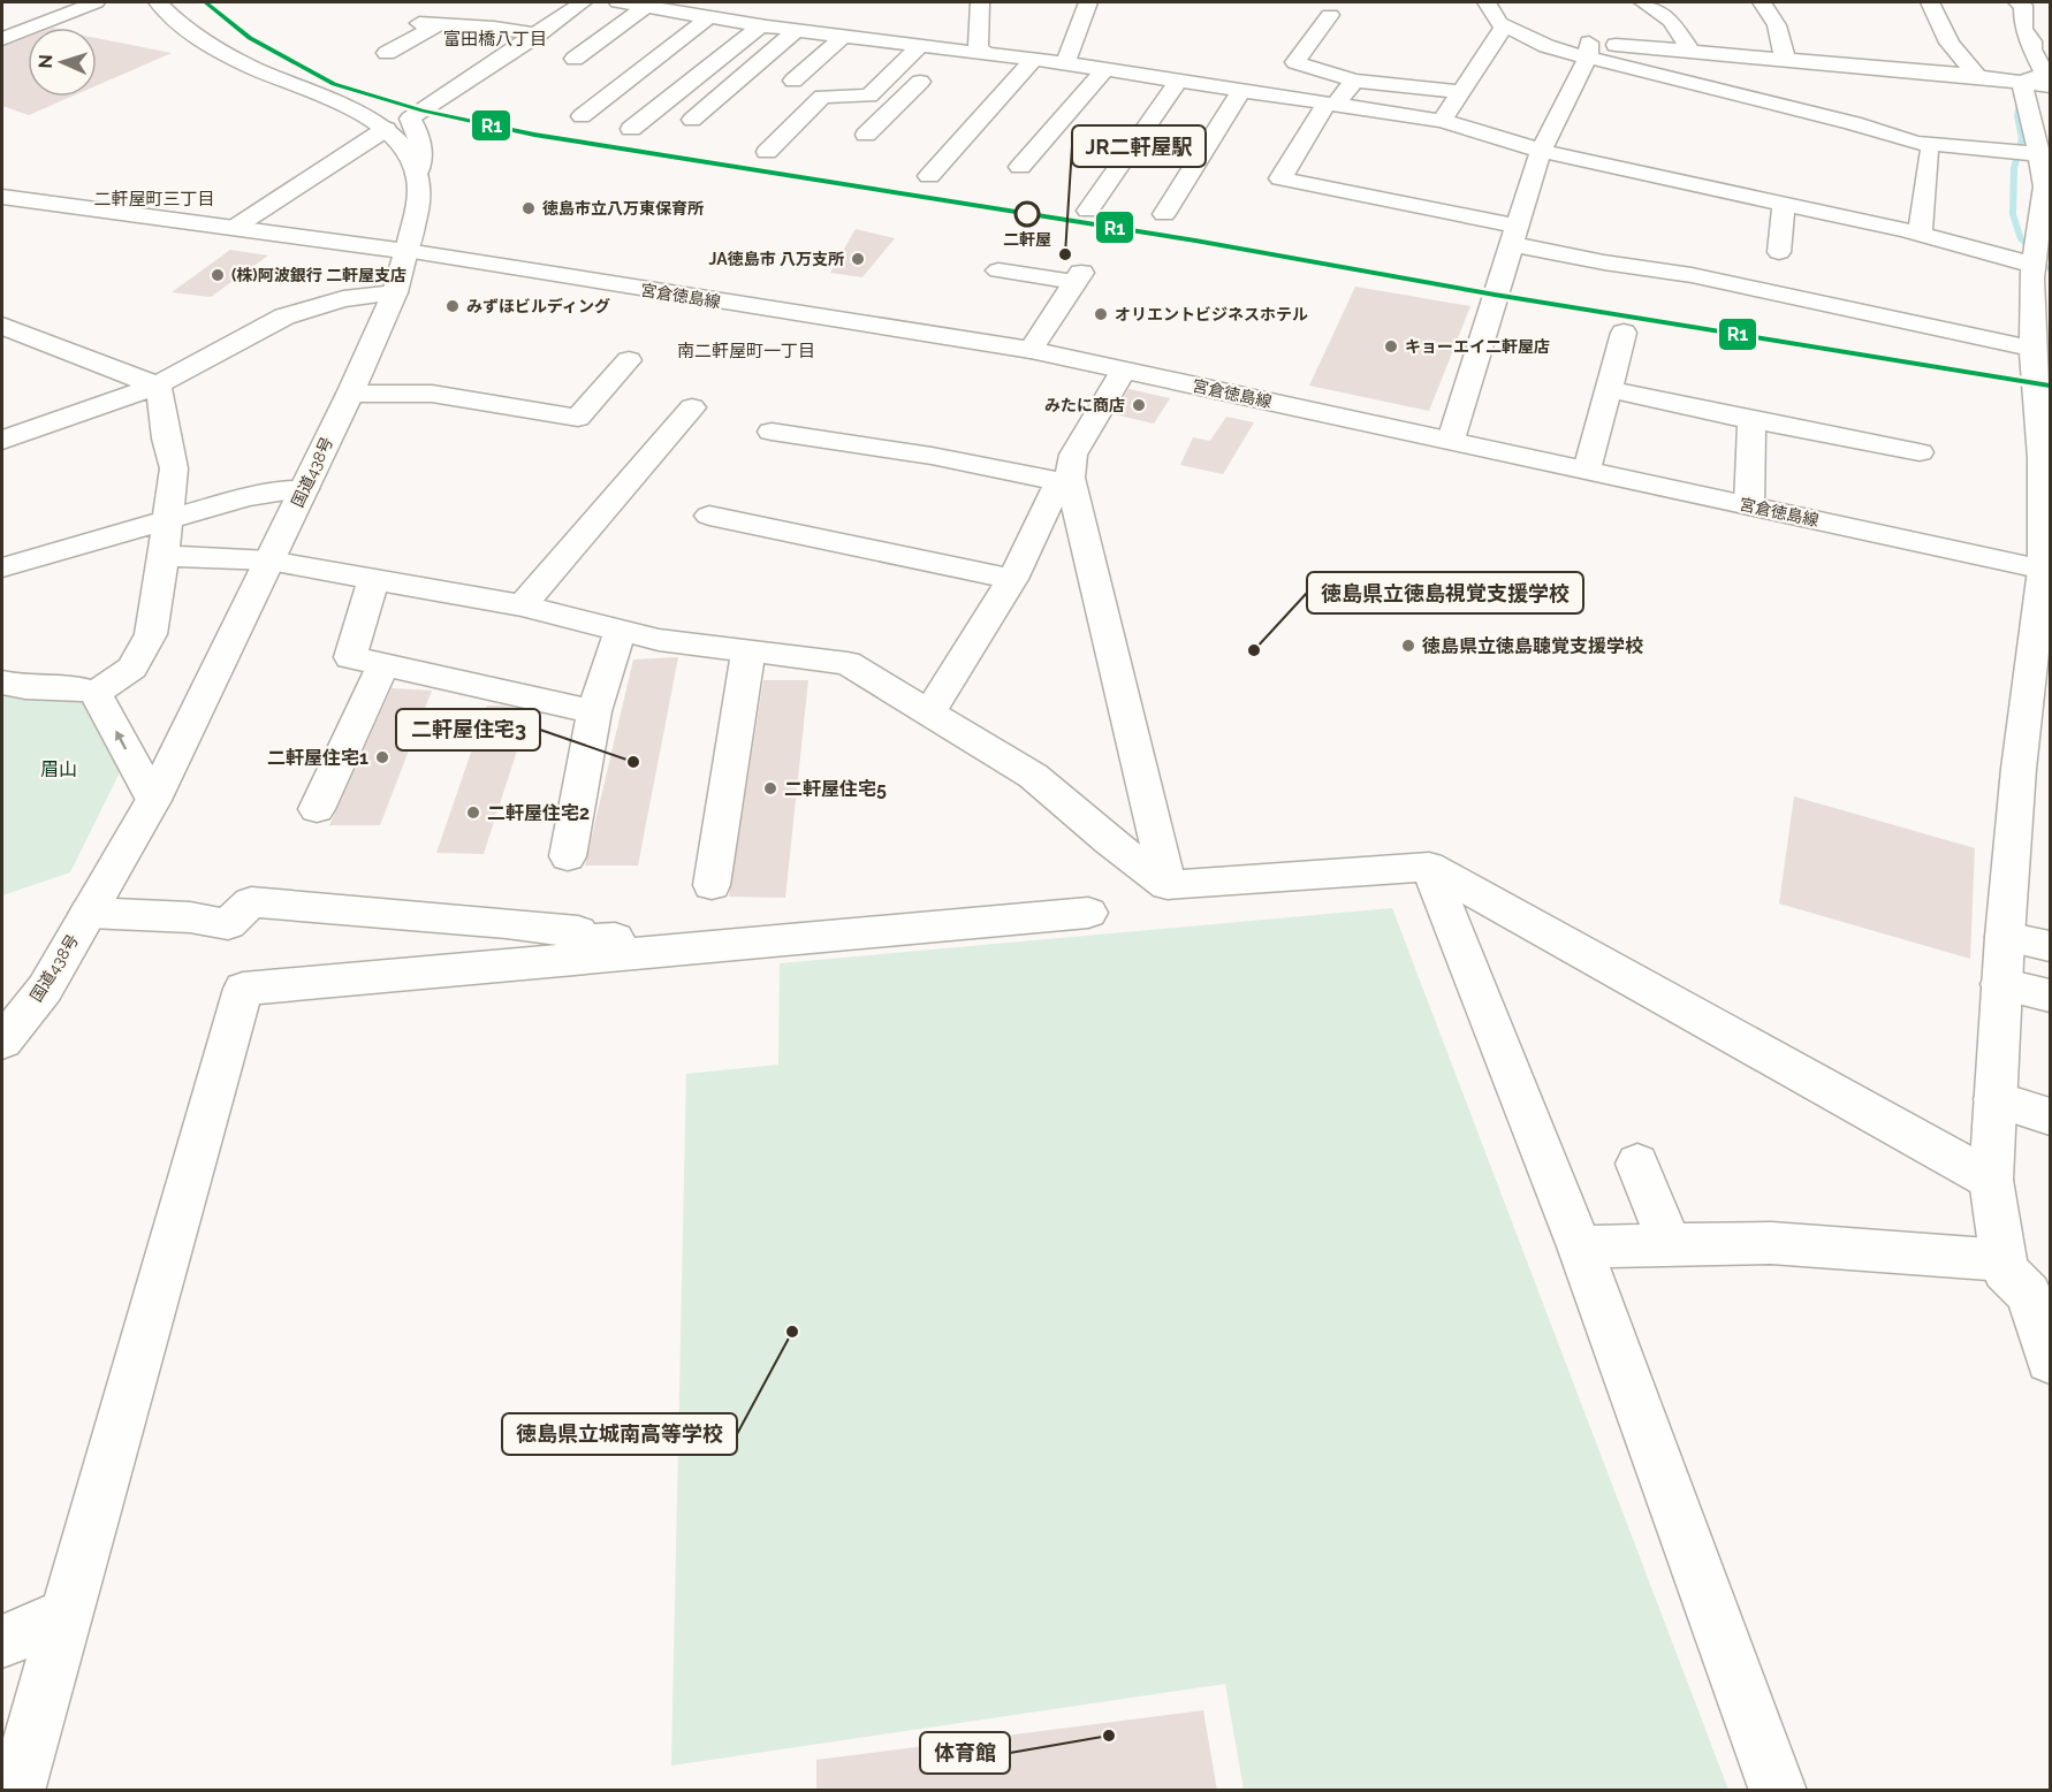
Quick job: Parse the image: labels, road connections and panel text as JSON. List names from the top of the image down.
{
  "streets": {
    "main road": ["宮倉徳島線", "国道438号"]
  },
  "crossings": [
    ["宮倉徳島線", "国道438号"]
  ],
  "districts": ["富田橋八丁目", "二軒屋町三丁目", "南二軒屋町一丁目"],
  "parks": ["眉山"],
  "places": [
    "徳島市立八万東保育所",
    "二軒屋",
    "JR二軒屋駅",
    "JA徳島市 八万支所",
    "(株)阿波銀行 二軒屋支店",
    "みずほビルディング",
    "オリエントビジネスホテル",
    "キョーエイ二軒屋店",
    "みたに商店",
    "徳島県立徳島聴覚支援学校",
    "徳島県立徳島視覚支援学校",
    "二軒屋住宅1",
    "二軒屋住宅3",
    "二軒屋住宅5",
    "二軒屋住宅2",
    "徳島県立城南高等学校",
    "体育館"
  ],
  "lines": ["transit line R1"],
  "north": "left"
}
